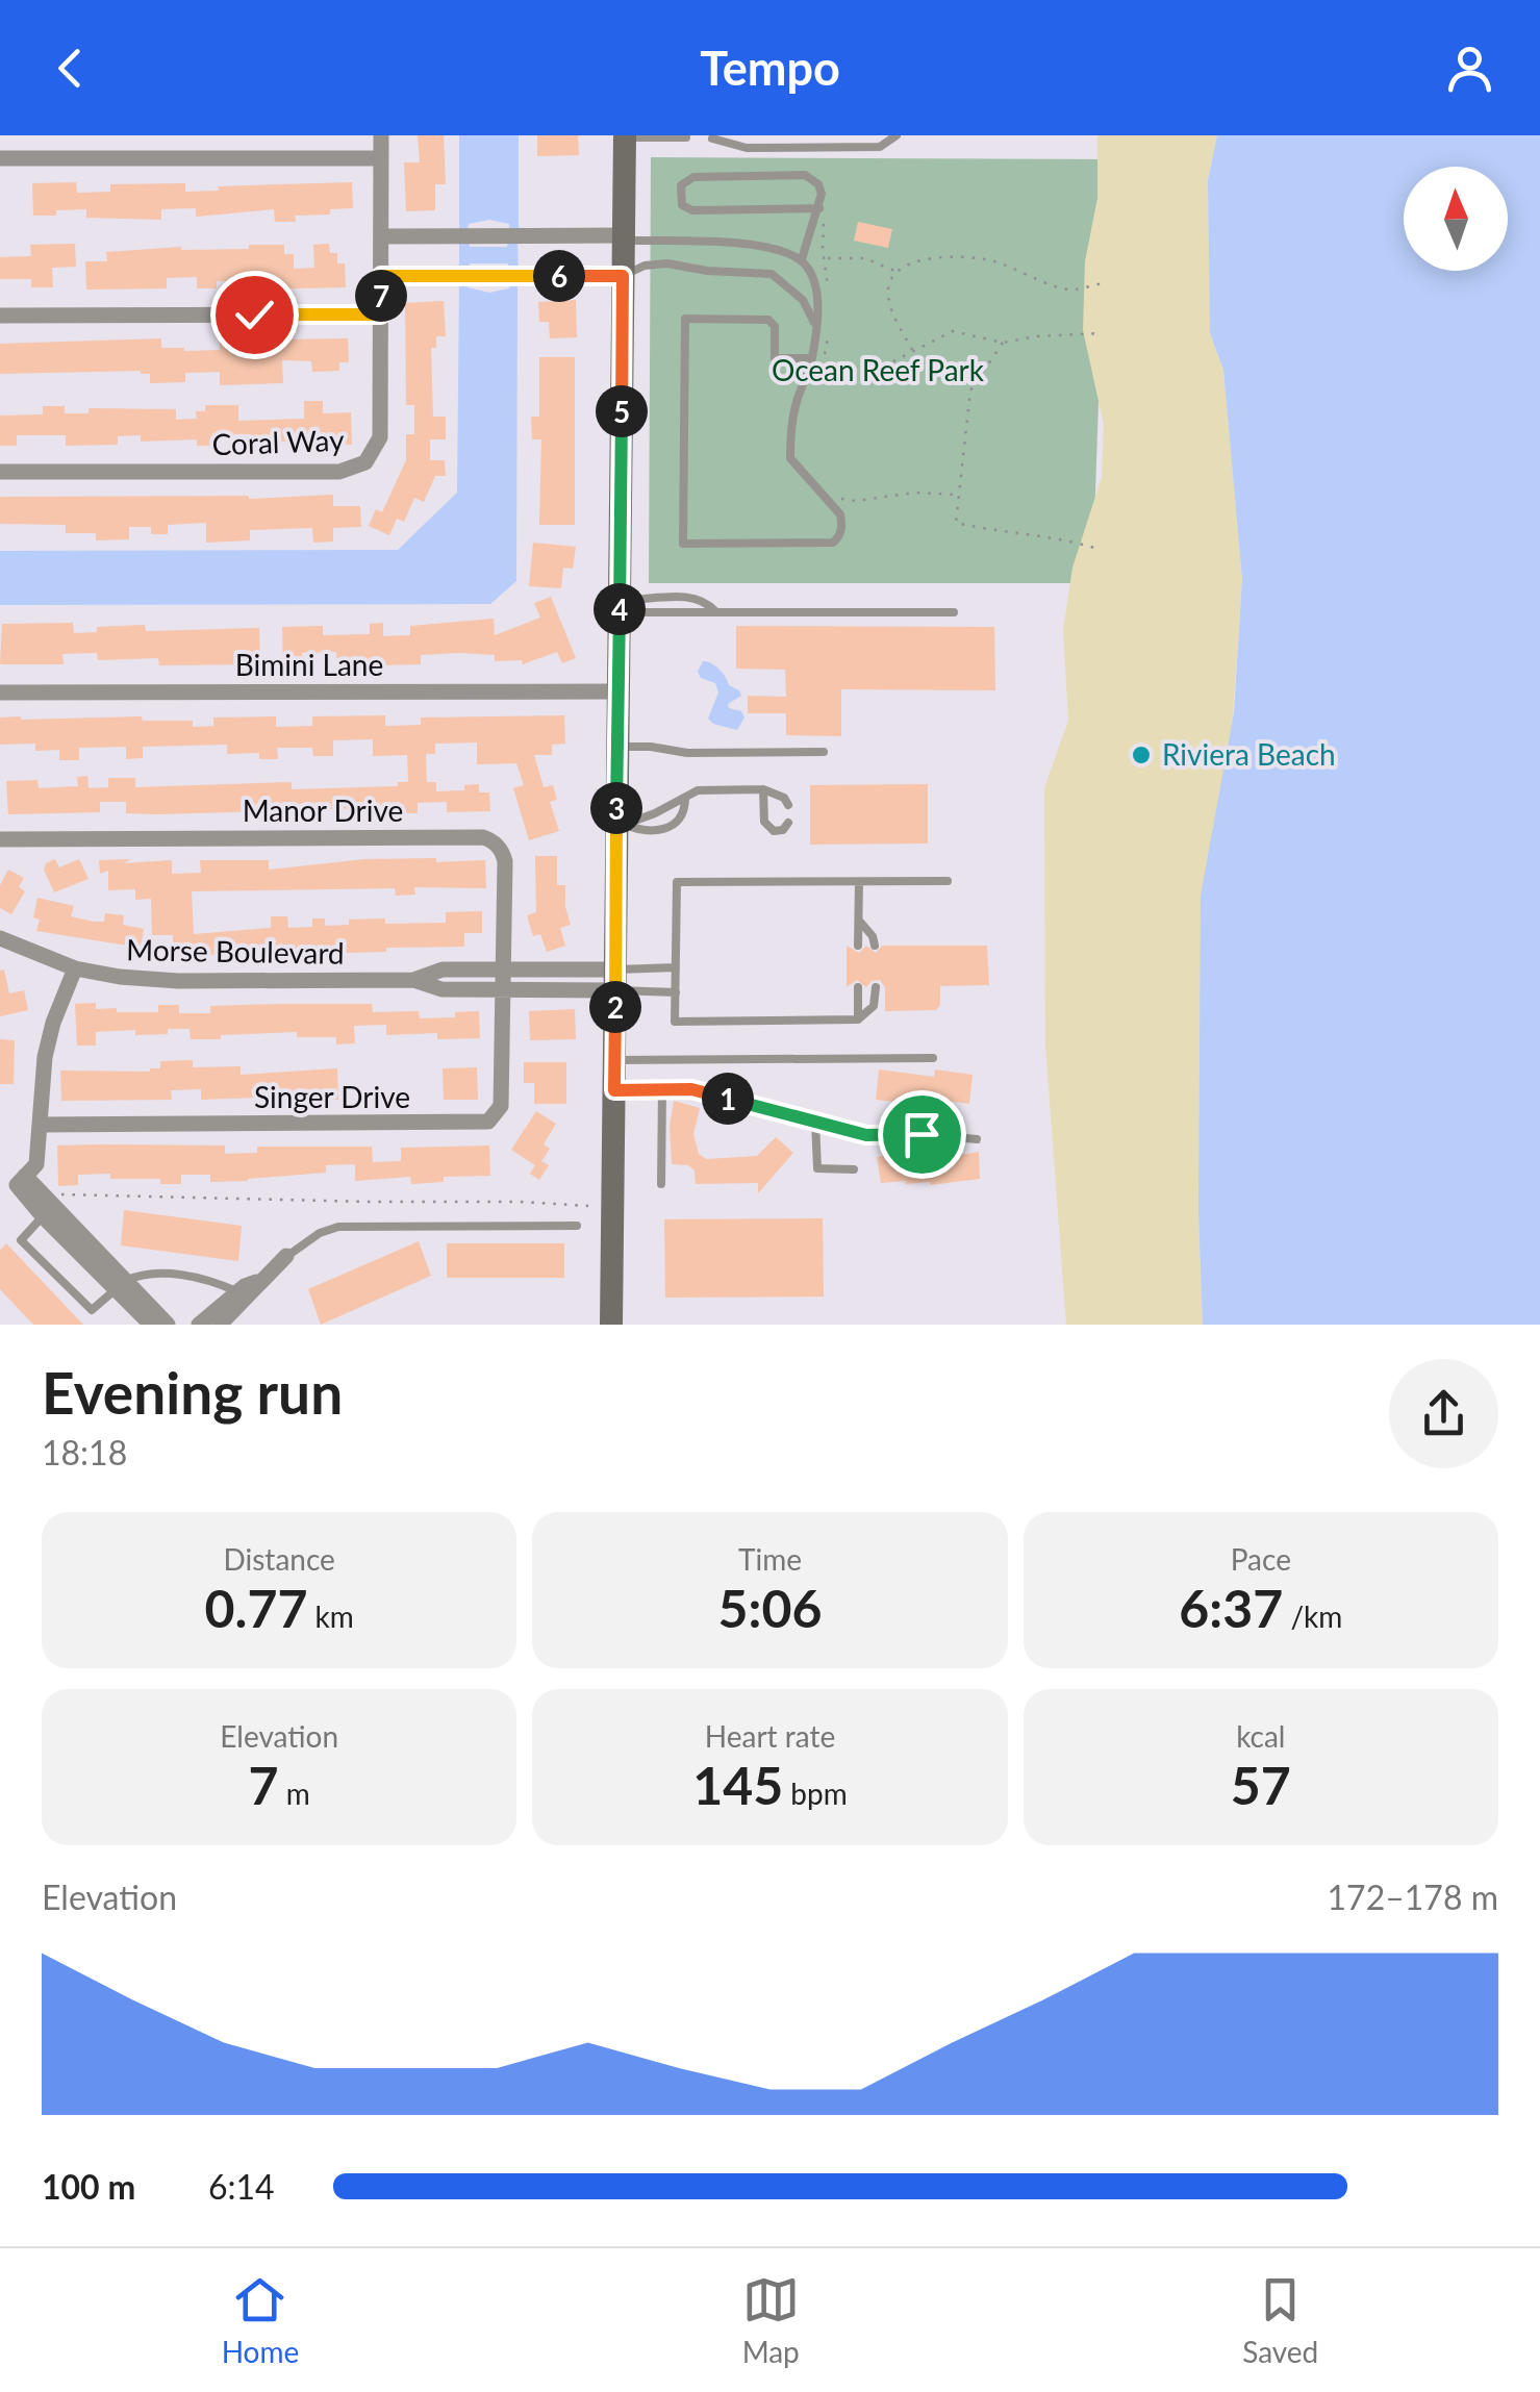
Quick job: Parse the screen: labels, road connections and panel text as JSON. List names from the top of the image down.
{
  "streets": {
    "street": [
      "Coral Way",
      "Bimini Lane",
      "Manor Drive",
      "Morse Boulevard",
      "Singer Drive"
    ]
  },
  "crossings": [
    ["Manor Drive", "Morse Boulevard"],
    ["Manor Drive", "Singer Drive"],
    ["Morse Boulevard", "Singer Drive"]
  ],
  "parks": ["Ocean Reef Park"],
  "places": ["Riviera Beach"],
  "north": "top",
  "page": {
    "header": "Tempo",
    "pins": [
      "6",
      "7",
      "5",
      "4",
      "3",
      "2",
      "1"
    ],
    "heading": ["Evening run", "18:18"],
    "stats": [
      ["Distance", "0.77 km"],
      ["Time", "5:06"],
      ["Pace", "6:37 /km"],
      ["Elevation", "7 m"],
      ["Heart rate", "145 bpm"],
      ["kcal", "57"]
    ],
    "chart": ["Elevation", "172–178 m"],
    "list": [
      {
        "name": "100 m",
        "note": "6:14"
      }
    ],
    "tabs": ["Home", "Map", "Saved"]
  }
}
